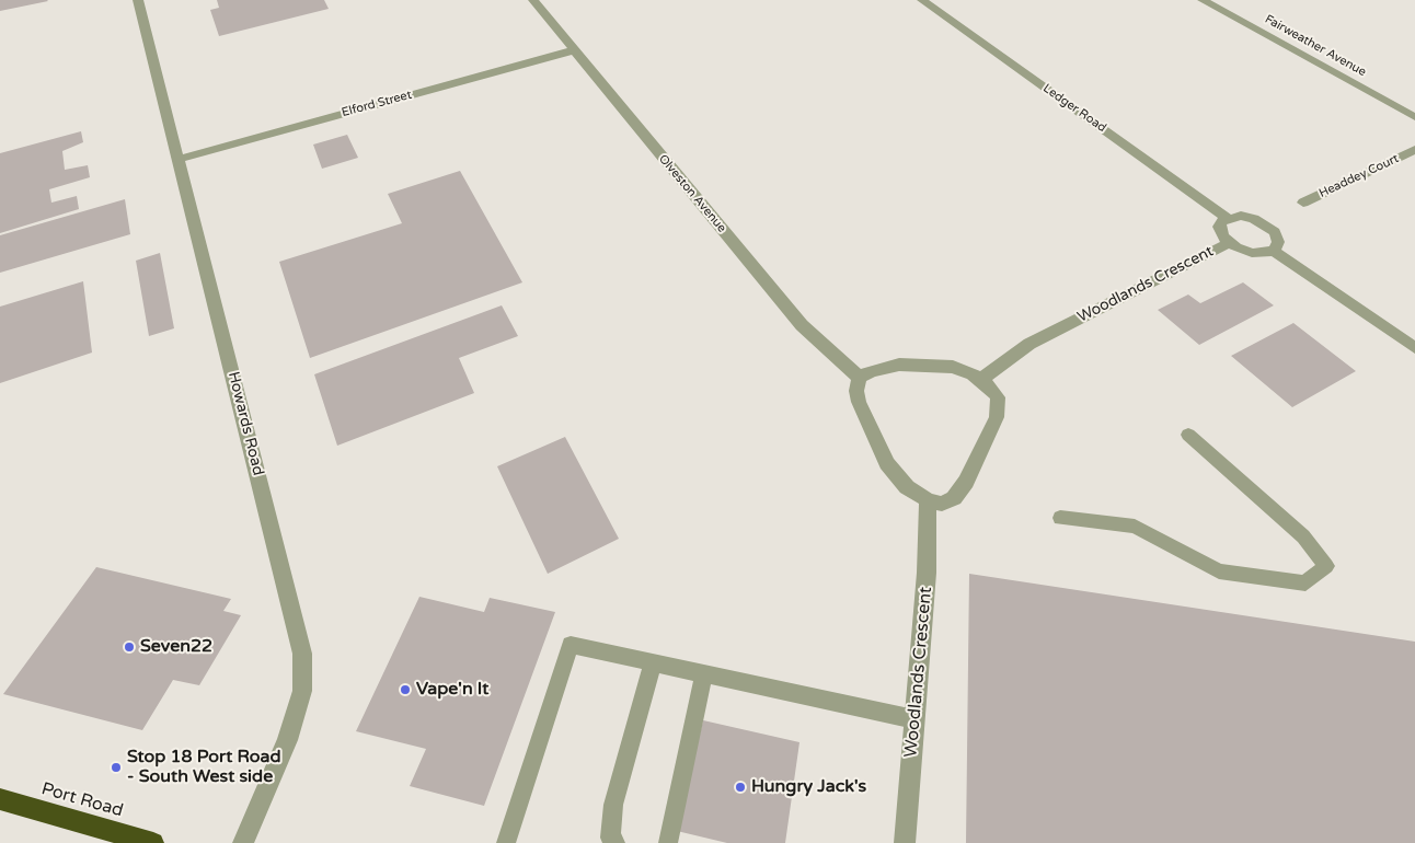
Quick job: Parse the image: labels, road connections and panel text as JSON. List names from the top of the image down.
{
  "streets": {
    "highway": ["Port Road"],
    "street": [
      "Fairweather Avenue",
      "Elford Street",
      "Ledger Road",
      "Headdey Court",
      "Olveston Avenue",
      "Woodlands Crescent",
      "Howards Road"
    ]
  },
  "crossings": [
    ["Elford Street", "Olveston Avenue"],
    ["Elford Street", "Howards Road"],
    ["Olveston Avenue", "Woodlands Crescent"]
  ],
  "places": [
    "Seven22",
    "Vape'n It",
    "Stop 18 Port Road - South West side",
    "Hungry Jack's"
  ]
}
